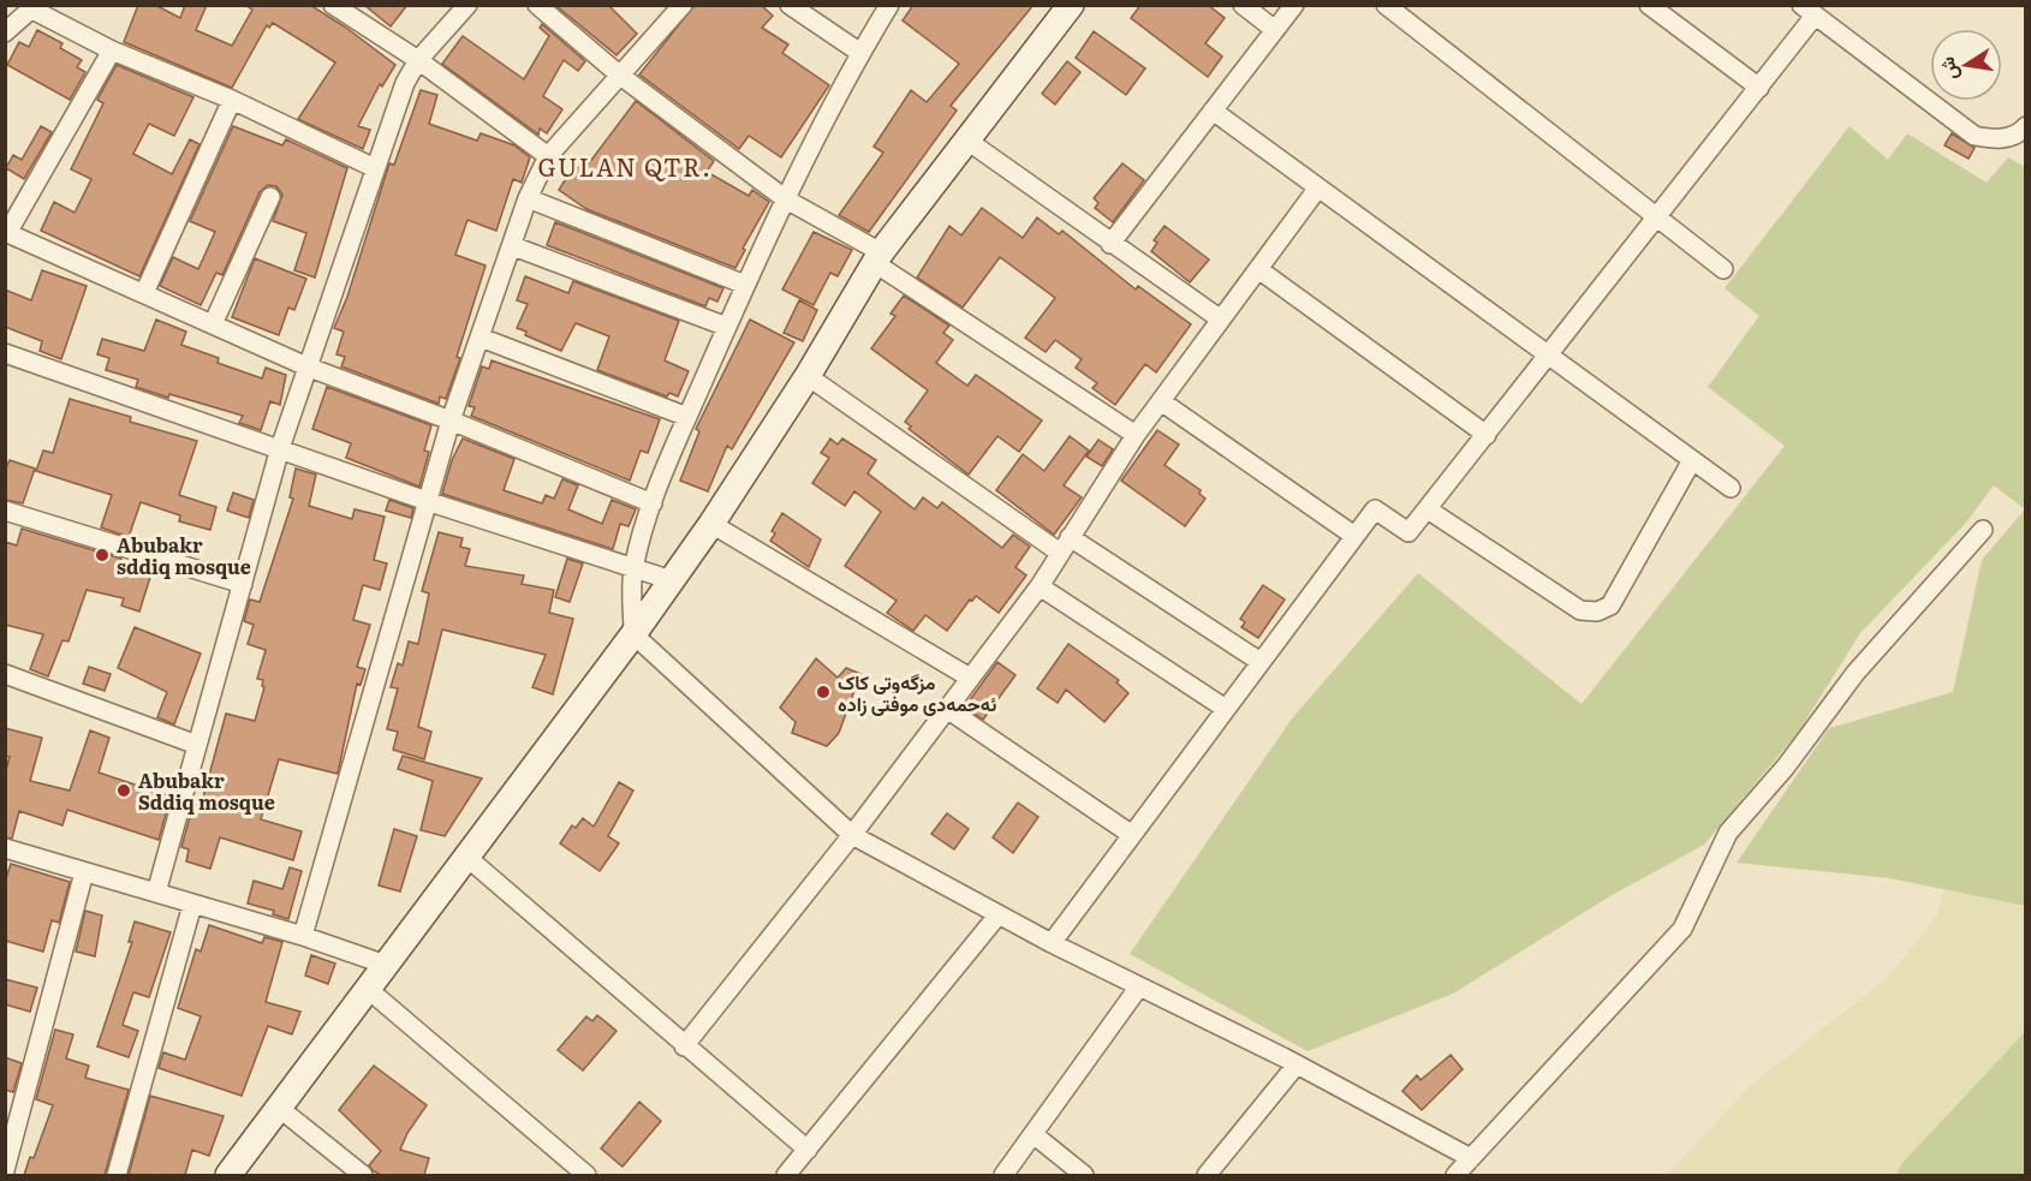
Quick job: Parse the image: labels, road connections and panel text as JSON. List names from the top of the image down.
{
  "districts": ["GULAN QTR."],
  "places": ["Abubakr sddiq mosque", "مزگەوتی کاک ئەحمەدی موفتی زادە", "Abubakr Sddiq mosque"],
  "north": "left"
}
